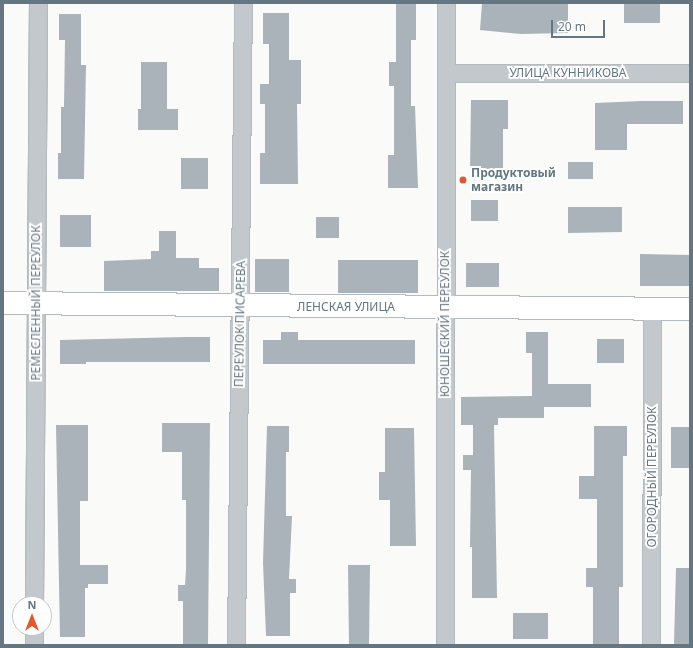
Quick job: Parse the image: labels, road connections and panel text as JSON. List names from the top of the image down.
{
  "streets": {
    "street": [
      "УЛИЦА КУННИКОВА",
      "РЕМЕСЛЕННЫЙ ПЕРЕУЛОК",
      "ЛЕНСКАЯ УЛИЦА",
      "ПЕРЕУЛОК ПИСАРЕВА",
      "ЮНОШЕСКИЙ ПЕРЕУЛОК",
      "ОГОРОДНЫЙ ПЕРЕУЛОК"
    ]
  },
  "crossings": [
    ["УЛИЦА КУННИКОВА", "ЮНОШЕСКИЙ ПЕРЕУЛОК"],
    ["РЕМЕСЛЕННЫЙ ПЕРЕУЛОК", "ЛЕНСКАЯ УЛИЦА"],
    ["ЛЕНСКАЯ УЛИЦА", "ПЕРЕУЛОК ПИСАРЕВА"],
    ["ЛЕНСКАЯ УЛИЦА", "ЮНОШЕСКИЙ ПЕРЕУЛОК"],
    ["ЛЕНСКАЯ УЛИЦА", "ОГОРОДНЫЙ ПЕРЕУЛОК"]
  ],
  "places": ["Продуктовый магазин"],
  "scale_bar": "20 m",
  "north": "top"
}
